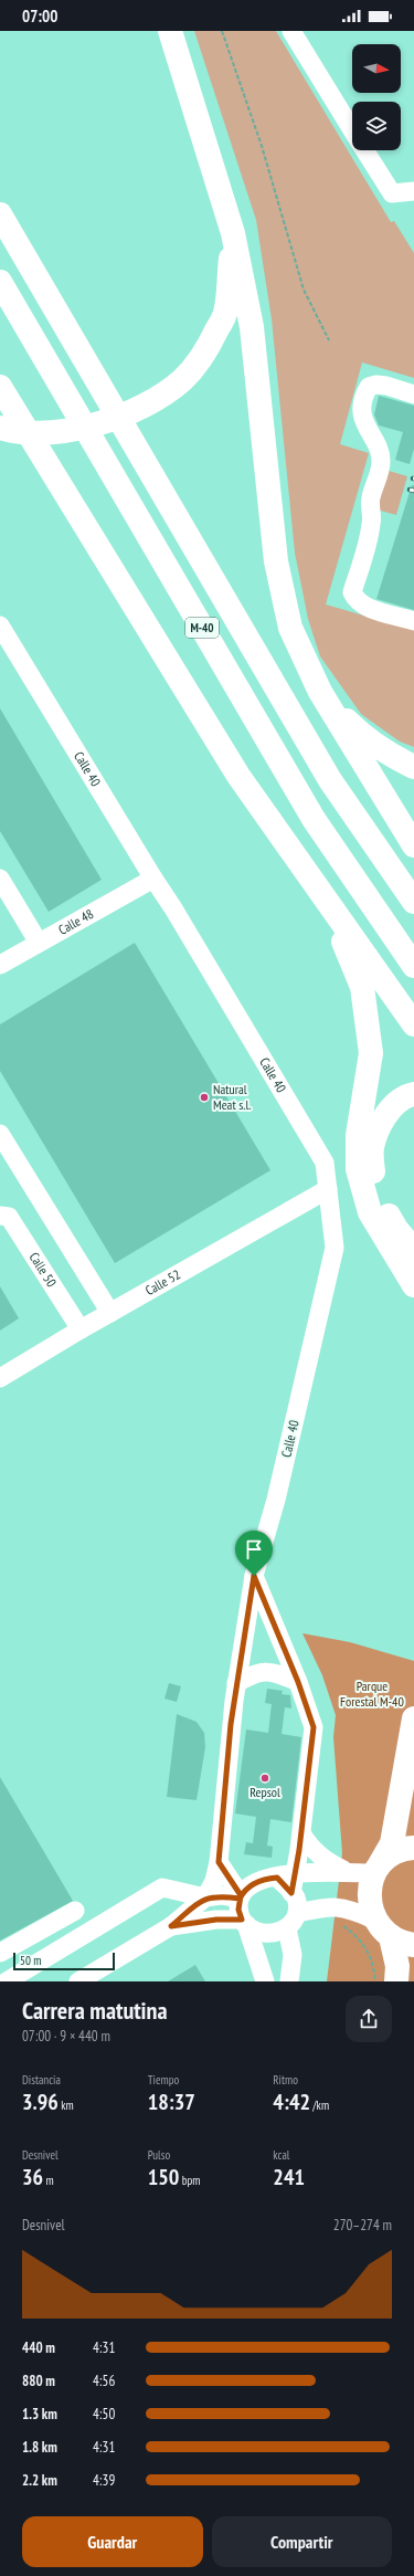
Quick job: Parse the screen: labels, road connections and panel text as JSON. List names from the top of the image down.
{
  "streets": {
    "main road": ["M-40"],
    "street": [
      "Calle 40",
      "Calle 48",
      "Calle 50",
      "Calle 52"
    ]
  },
  "crossings": [
    ["Calle 40", "Calle 48"],
    ["Calle 40", "Calle 52"],
    ["Calle 50", "Calle 52"]
  ],
  "parks": ["Parque Forestal M-40"],
  "places": ["Natural Meat s.l.", "Repsol"],
  "scale_bar": "50 m",
  "north": "right",
  "page": {
    "status": "07:00",
    "scale": "50 m",
    "heading": ["Carrera matutina", "07:00 · 9 × 440 m"],
    "stats": [
      ["Distancia", "3.96 km"],
      ["Tiempo", "18:37"],
      ["Ritmo", "4:42 /km"],
      ["Desnivel", "36 m"],
      ["Pulso", "150 bpm"],
      ["kcal", "241"]
    ],
    "chart": ["Desnivel", "270–274 m"],
    "list": [
      {
        "name": "440 m",
        "note": "4:31"
      },
      {
        "name": "880 m",
        "note": "4:56"
      },
      {
        "name": "1.3 km",
        "note": "4:50"
      },
      {
        "name": "1.8 km",
        "note": "4:31"
      },
      {
        "name": "2.2 km",
        "note": "4:39"
      }
    ],
    "buttons": ["Guardar", "Compartir"]
  }
}
